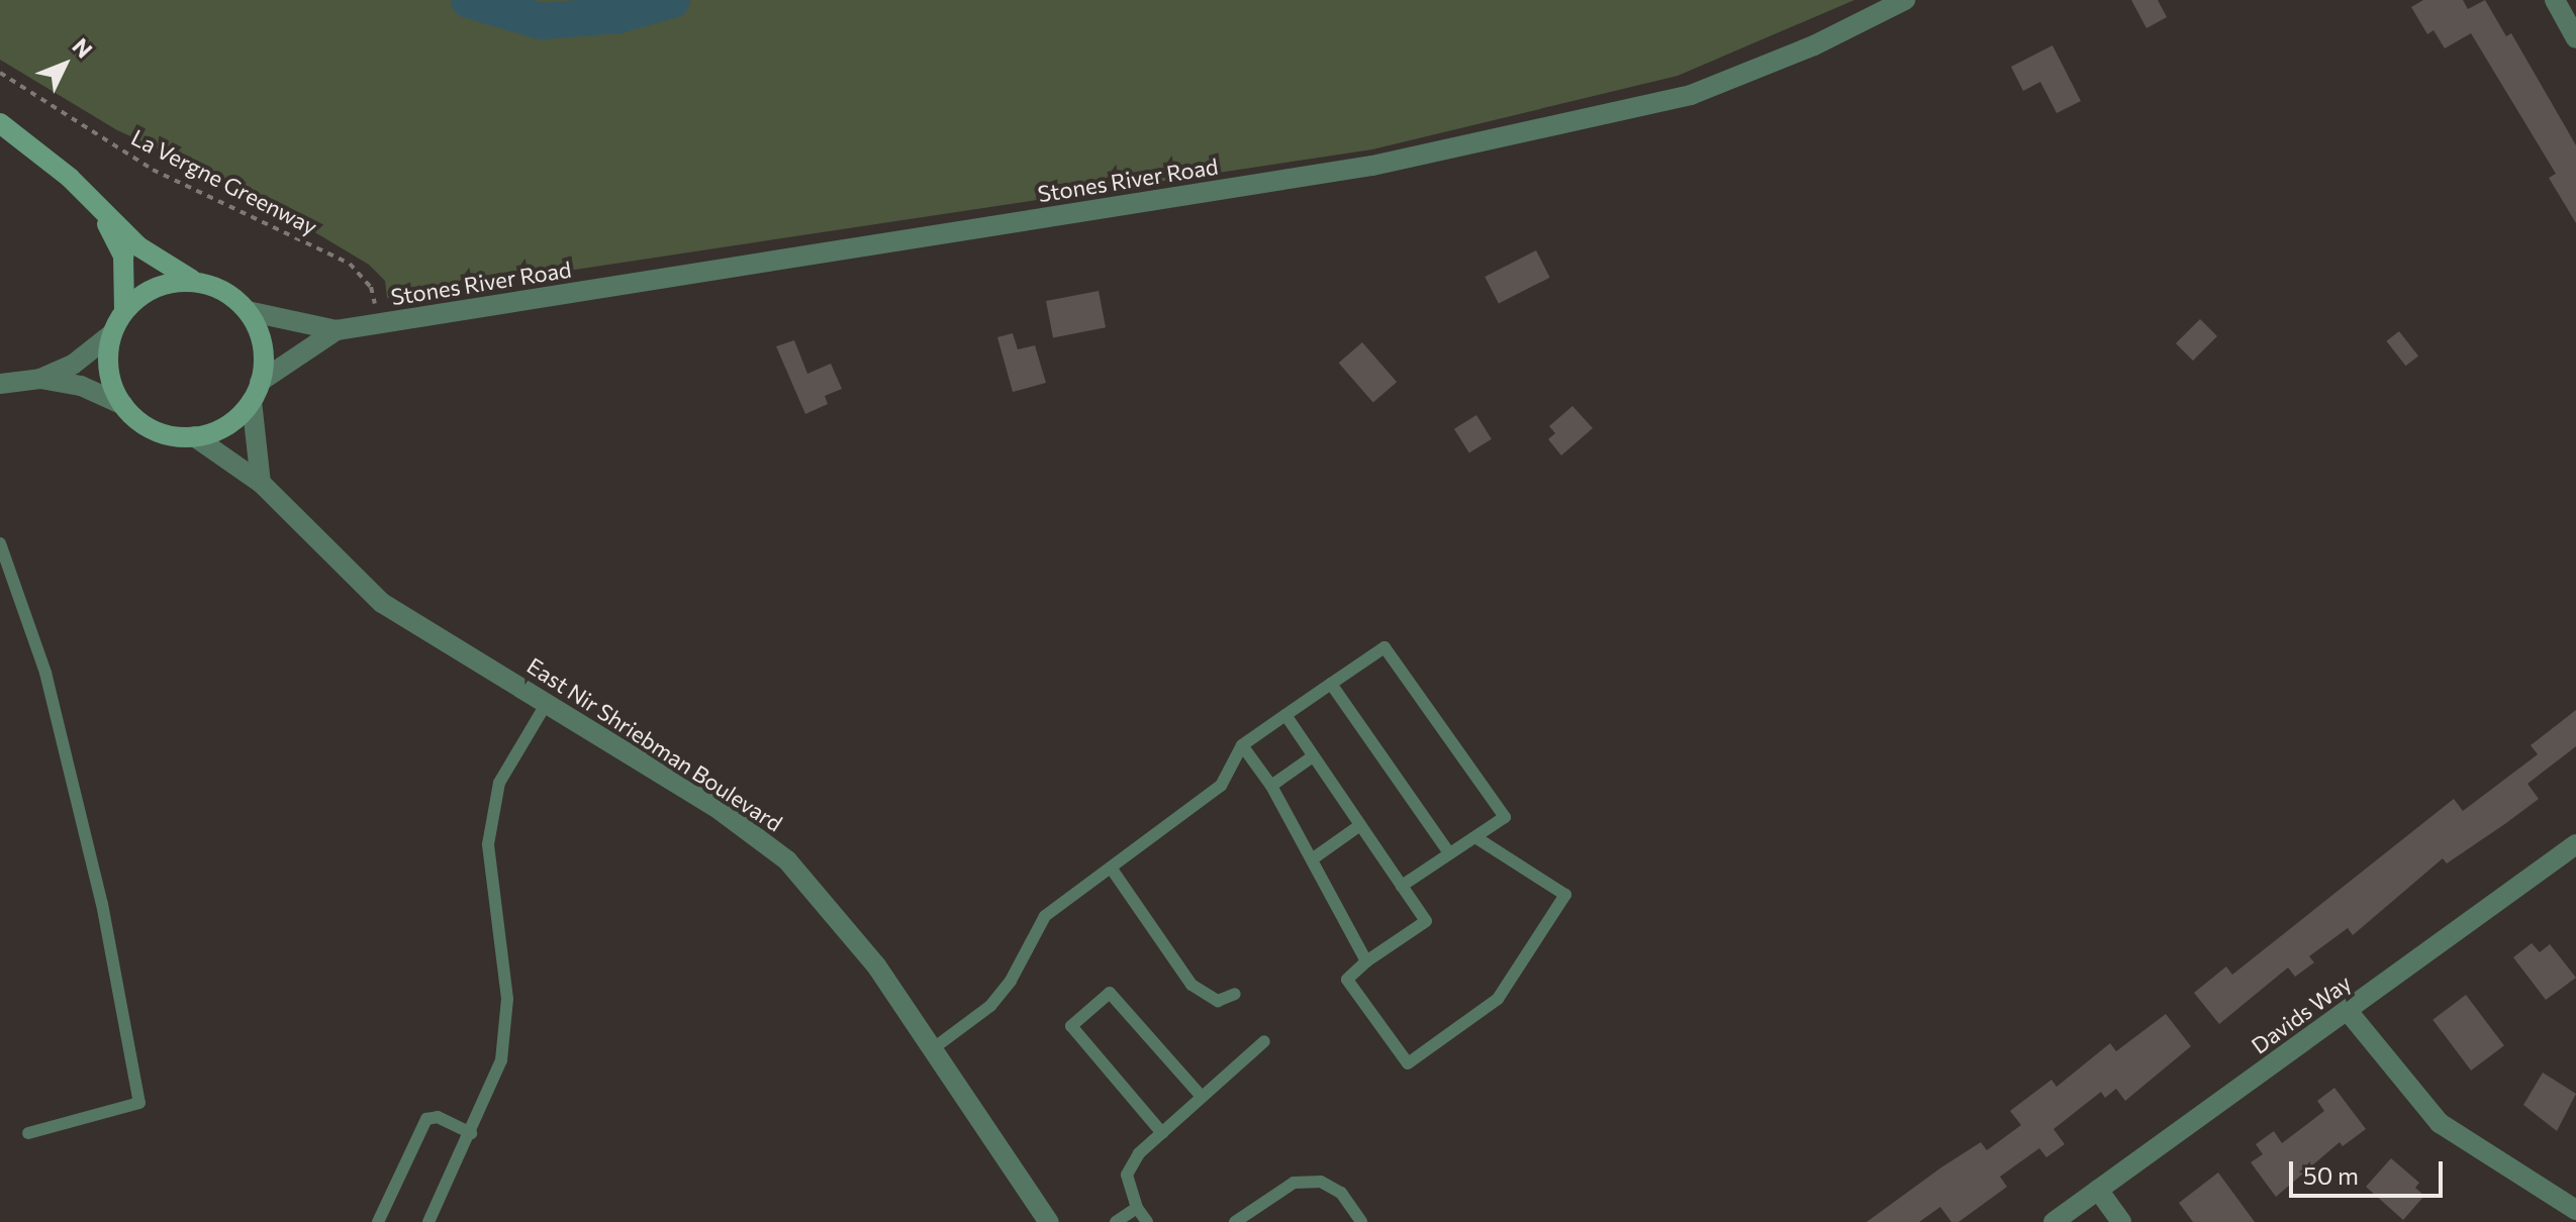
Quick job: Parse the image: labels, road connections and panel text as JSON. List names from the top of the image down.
{
  "streets": {
    "main road": ["Stones River Road"],
    "street": ["East Nir Shriebman Boulevard", "Davids Way"],
    "path": ["La Vergne Greenway"]
  },
  "crossings": [
    ["Stones River Road", "East Nir Shriebman Boulevard"]
  ],
  "scale_bar": "50 m",
  "north": "top right"
}
